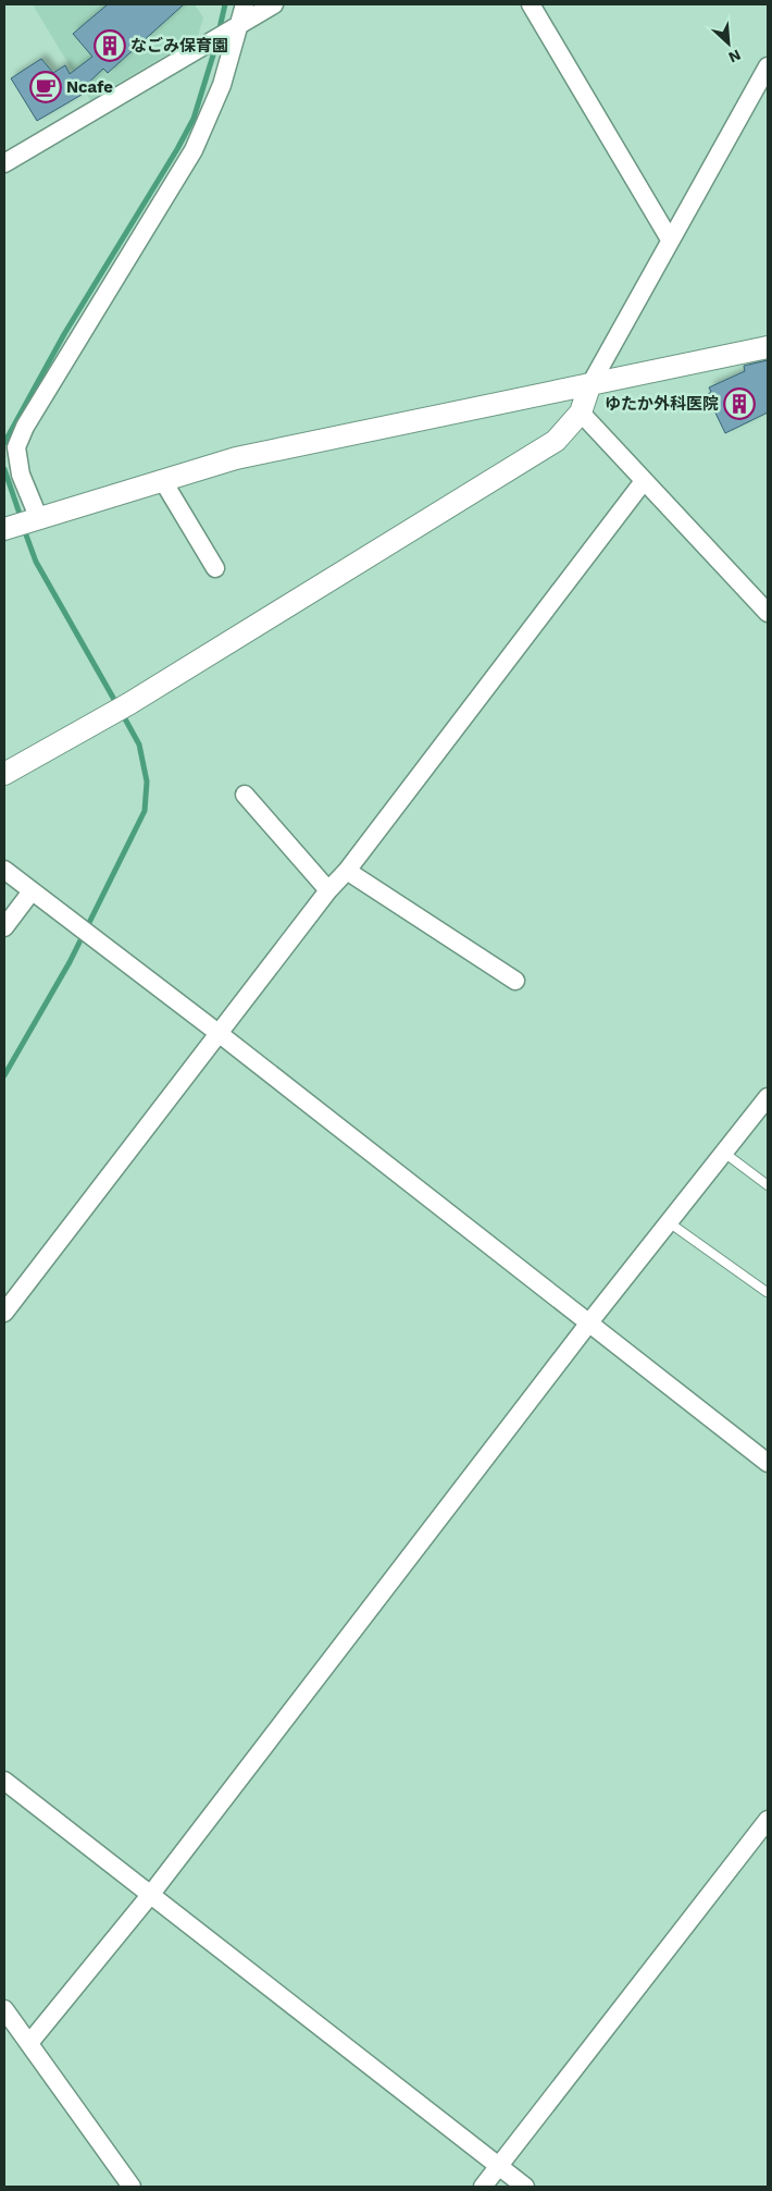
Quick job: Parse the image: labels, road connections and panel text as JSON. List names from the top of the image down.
{
  "places": {
    "building": ["なごみ保育園", "ゆたか外科医院"],
    "cafe": ["Ncafe"]
  },
  "north": "bottom right"
}
